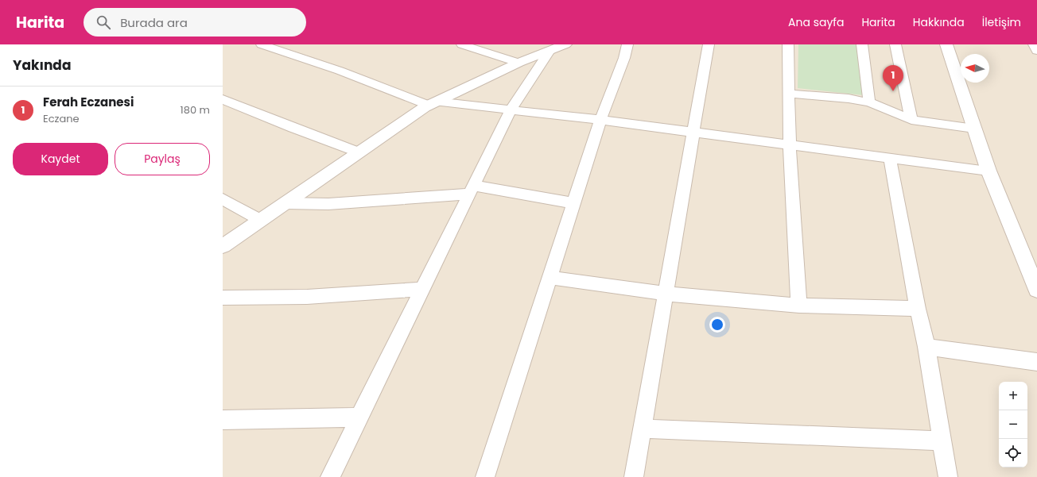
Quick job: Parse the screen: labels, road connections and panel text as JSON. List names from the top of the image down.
{
  "north": "left",
  "page": {
    "header": "Harita",
    "search": "Burada ara",
    "nav": [
      "Ana sayfa",
      "Harita",
      "Hakkında",
      "İletişim"
    ],
    "heading": "Yakında",
    "pins": "1",
    "list": [
      {
        "mark": "1",
        "name": "Ferah Eczanesi",
        "note": "Eczane",
        "value": "180 m"
      }
    ],
    "buttons": ["Kaydet", "Paylaş"],
    "map_buttons": ["+", "−"]
  }
}
